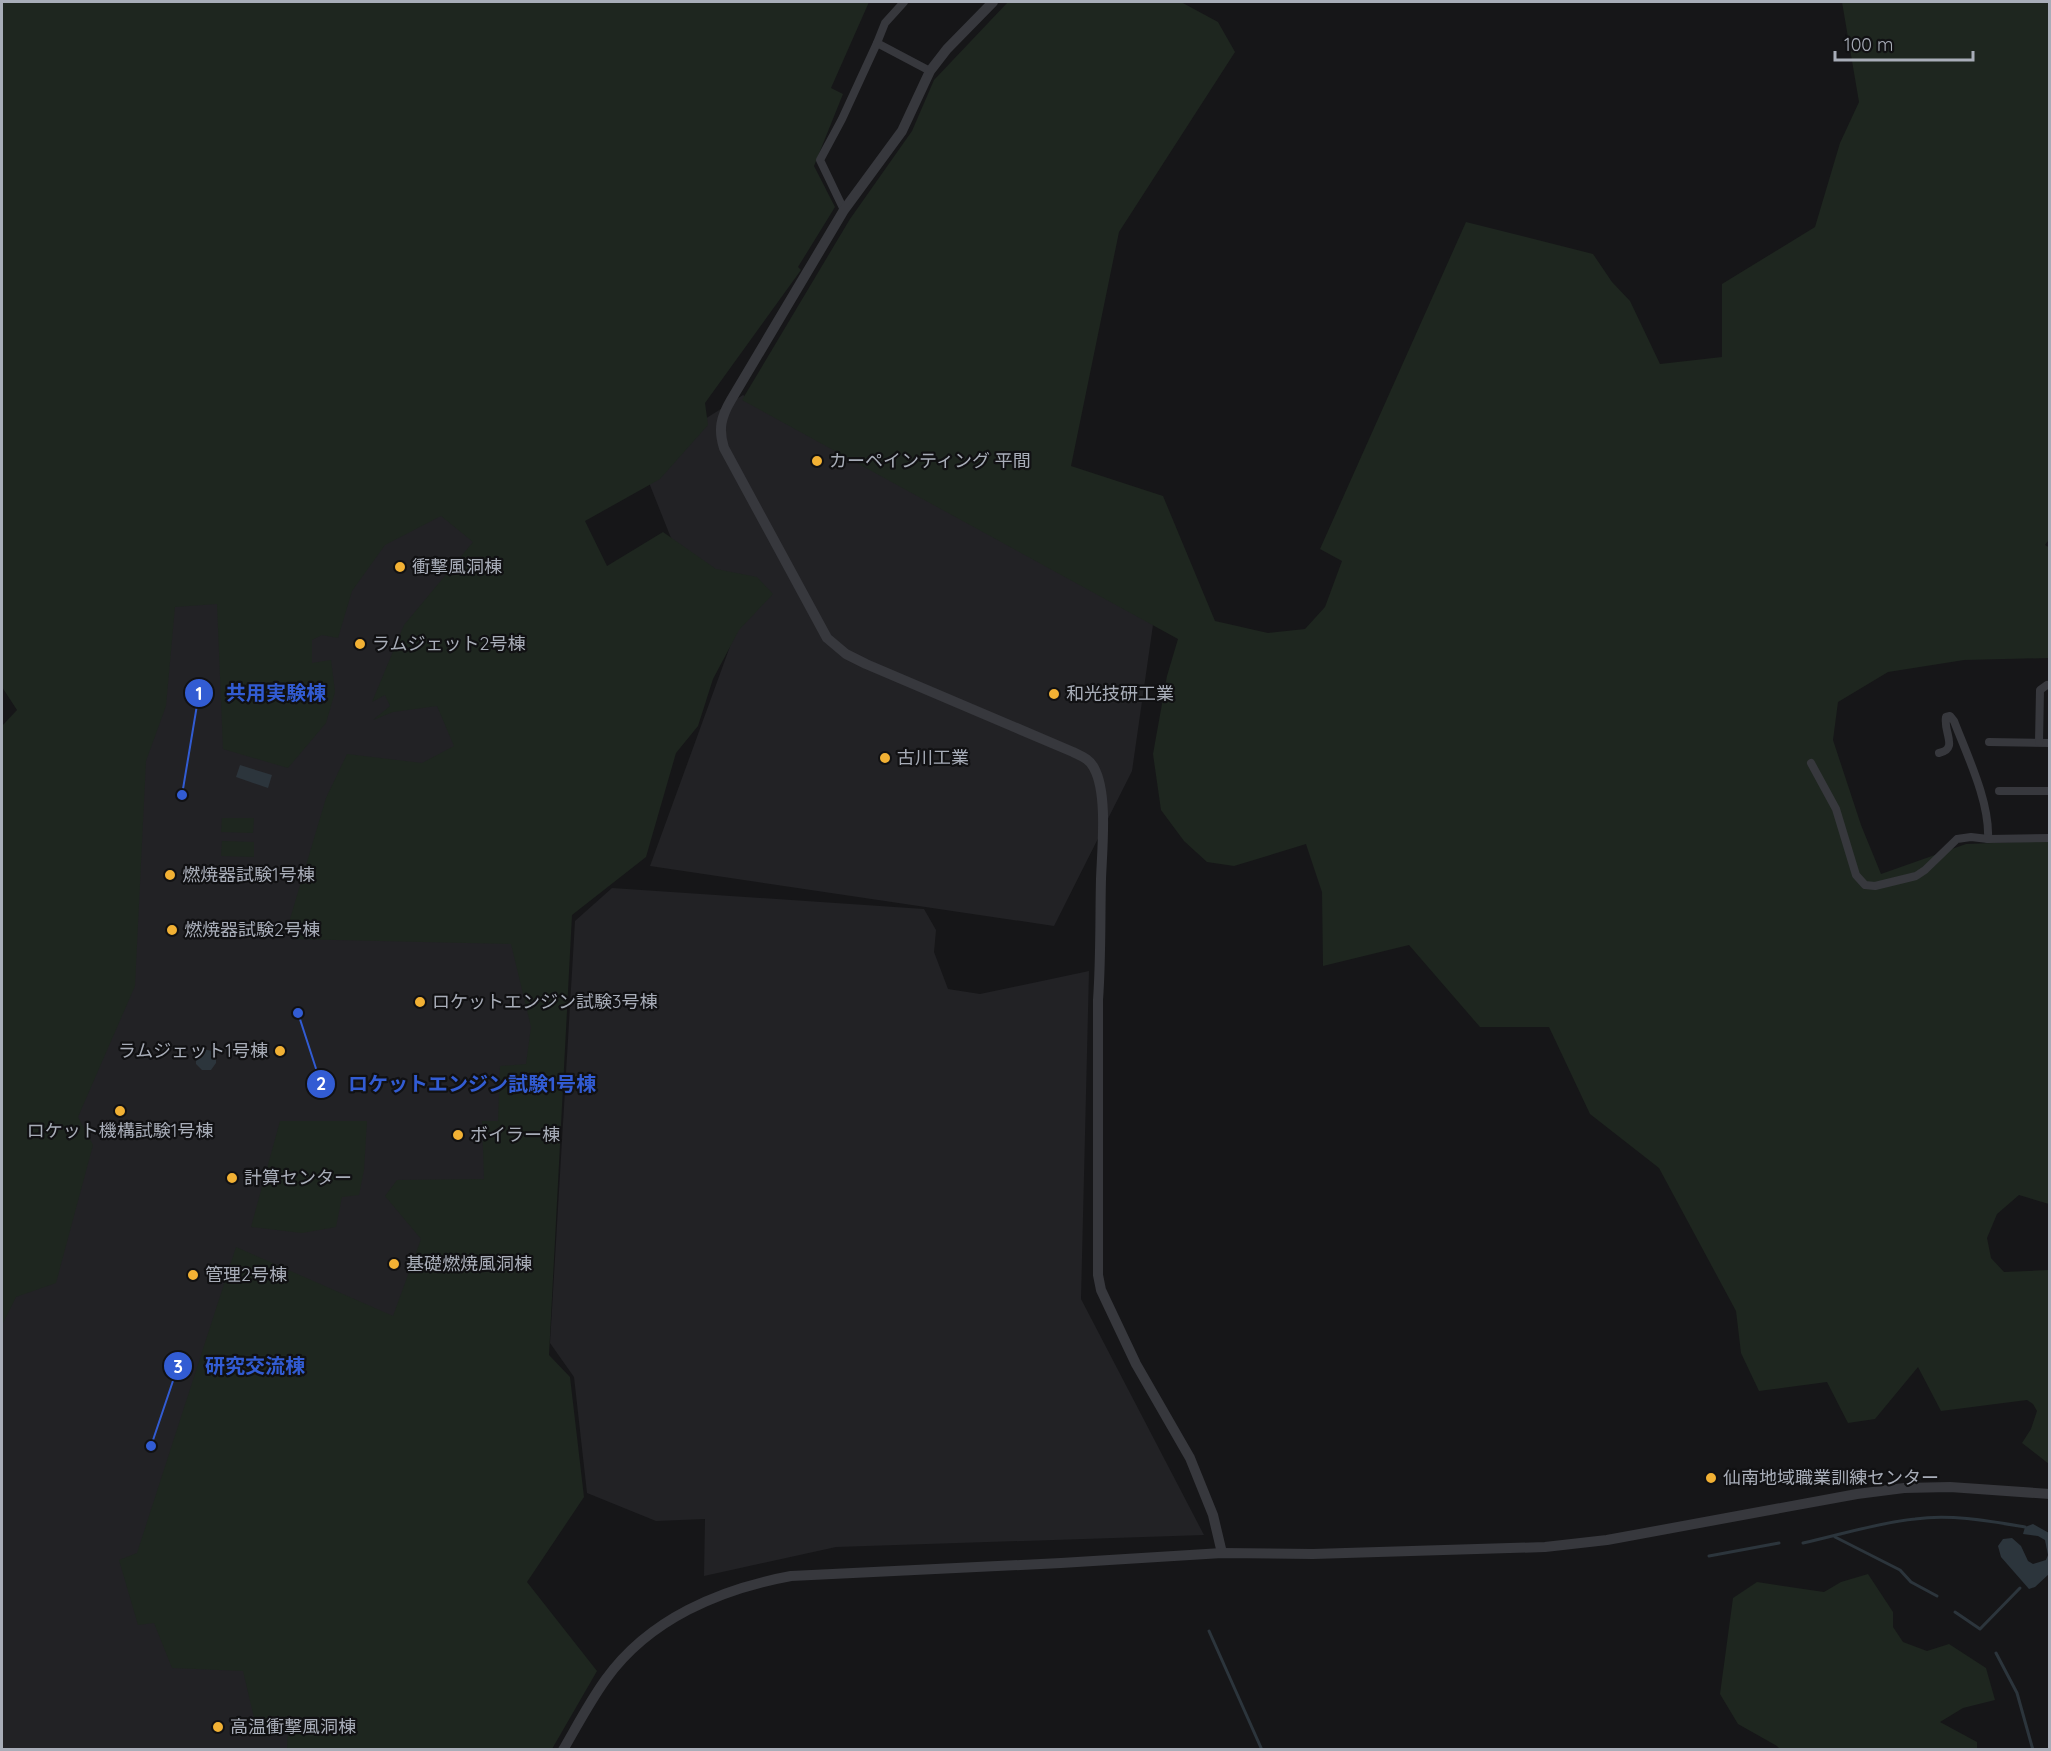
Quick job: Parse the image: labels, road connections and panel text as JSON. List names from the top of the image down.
{
  "places": [
    "カーペインティング 平間",
    "衝撃風洞棟",
    "ラムジェット2号棟",
    "和光技研工業",
    "古川工業",
    "共用実験棟",
    "燃焼器試験1号棟",
    "燃焼器試験2号棟",
    "ロケットエンジン試験3号棟",
    "ロケットエンジン試験1号棟",
    "ラムジェット1号棟",
    "ロケット機構試験1号棟",
    "ボイラー棟",
    "計算センター",
    "基礎燃焼風洞棟",
    "管理2号棟",
    "研究交流棟",
    "仙南地域職業訓練センター",
    "高温衝撃風洞棟"
  ],
  "scale_bar": "100 m"
}
